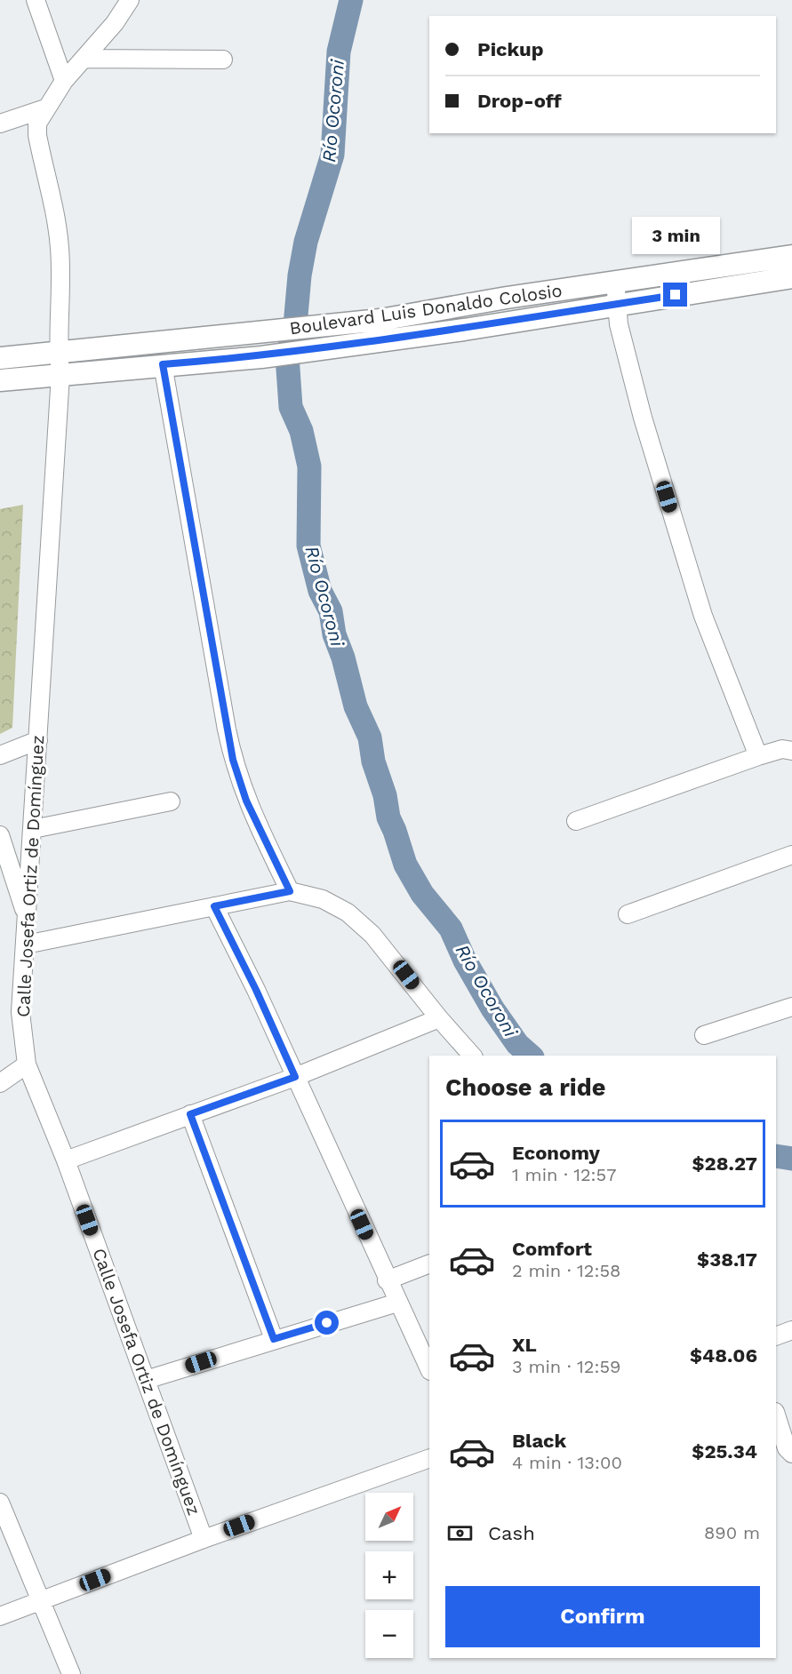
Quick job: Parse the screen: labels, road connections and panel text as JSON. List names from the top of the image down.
{
  "streets": {
    "main road": ["Boulevard Luis Donaldo Colosio"],
    "street": ["Calle Josefa Ortiz de Domínguez"]
  },
  "crossings": [
    ["Boulevard Luis Donaldo Colosio", "Calle Josefa Ortiz de Domínguez"]
  ],
  "water": ["Río Ocoroni"],
  "north": "top right",
  "page": {
    "banner": ["Pickup", "Drop-off"],
    "bubble": "3 min",
    "heading": "Choose a ride",
    "list": [
      {
        "name": "Economy",
        "note": "1 min · 12:57",
        "value": "$28.27"
      },
      {
        "name": "Comfort",
        "note": "2 min · 12:58",
        "value": "$38.17"
      },
      {
        "name": "XL",
        "note": "3 min · 12:59",
        "value": "$48.06"
      },
      {
        "name": "Black",
        "note": "4 min · 13:00",
        "value": "$25.34"
      }
    ],
    "map_buttons": ["+", "−"],
    "pay": ["Cash", "890 m"],
    "buttons": "Confirm"
  }
}
